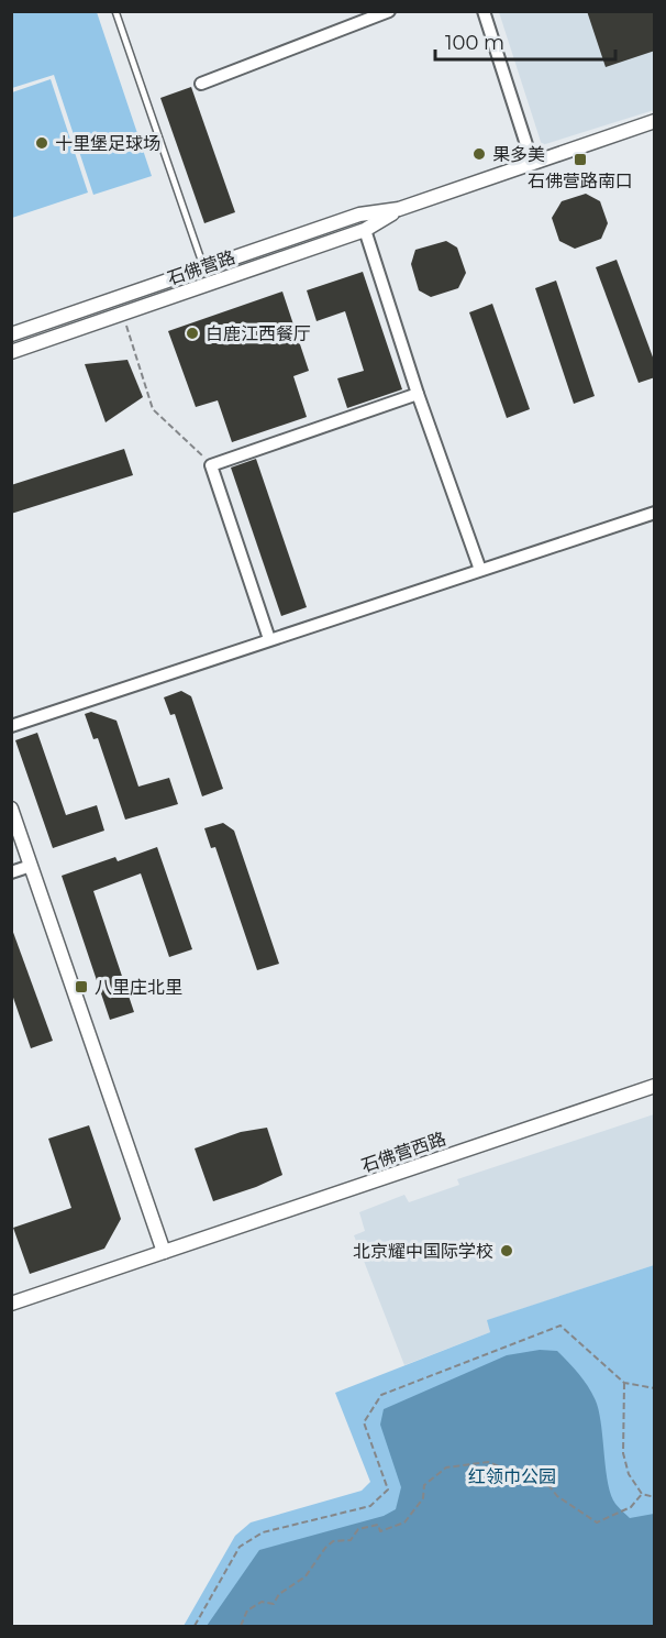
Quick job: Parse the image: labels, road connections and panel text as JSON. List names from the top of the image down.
{
  "streets": {
    "street": ["石佛营路", "石佛营西路"]
  },
  "parks": ["红领巾公园"],
  "places": {
    "other": [
      "十里堡足球场",
      "果多美",
      "白鹿江西餐厅",
      "北京耀中国际学校"
    ],
    "transit": ["石佛营路南口", "八里庄北里"]
  },
  "scale_bar": "100 m"
}
